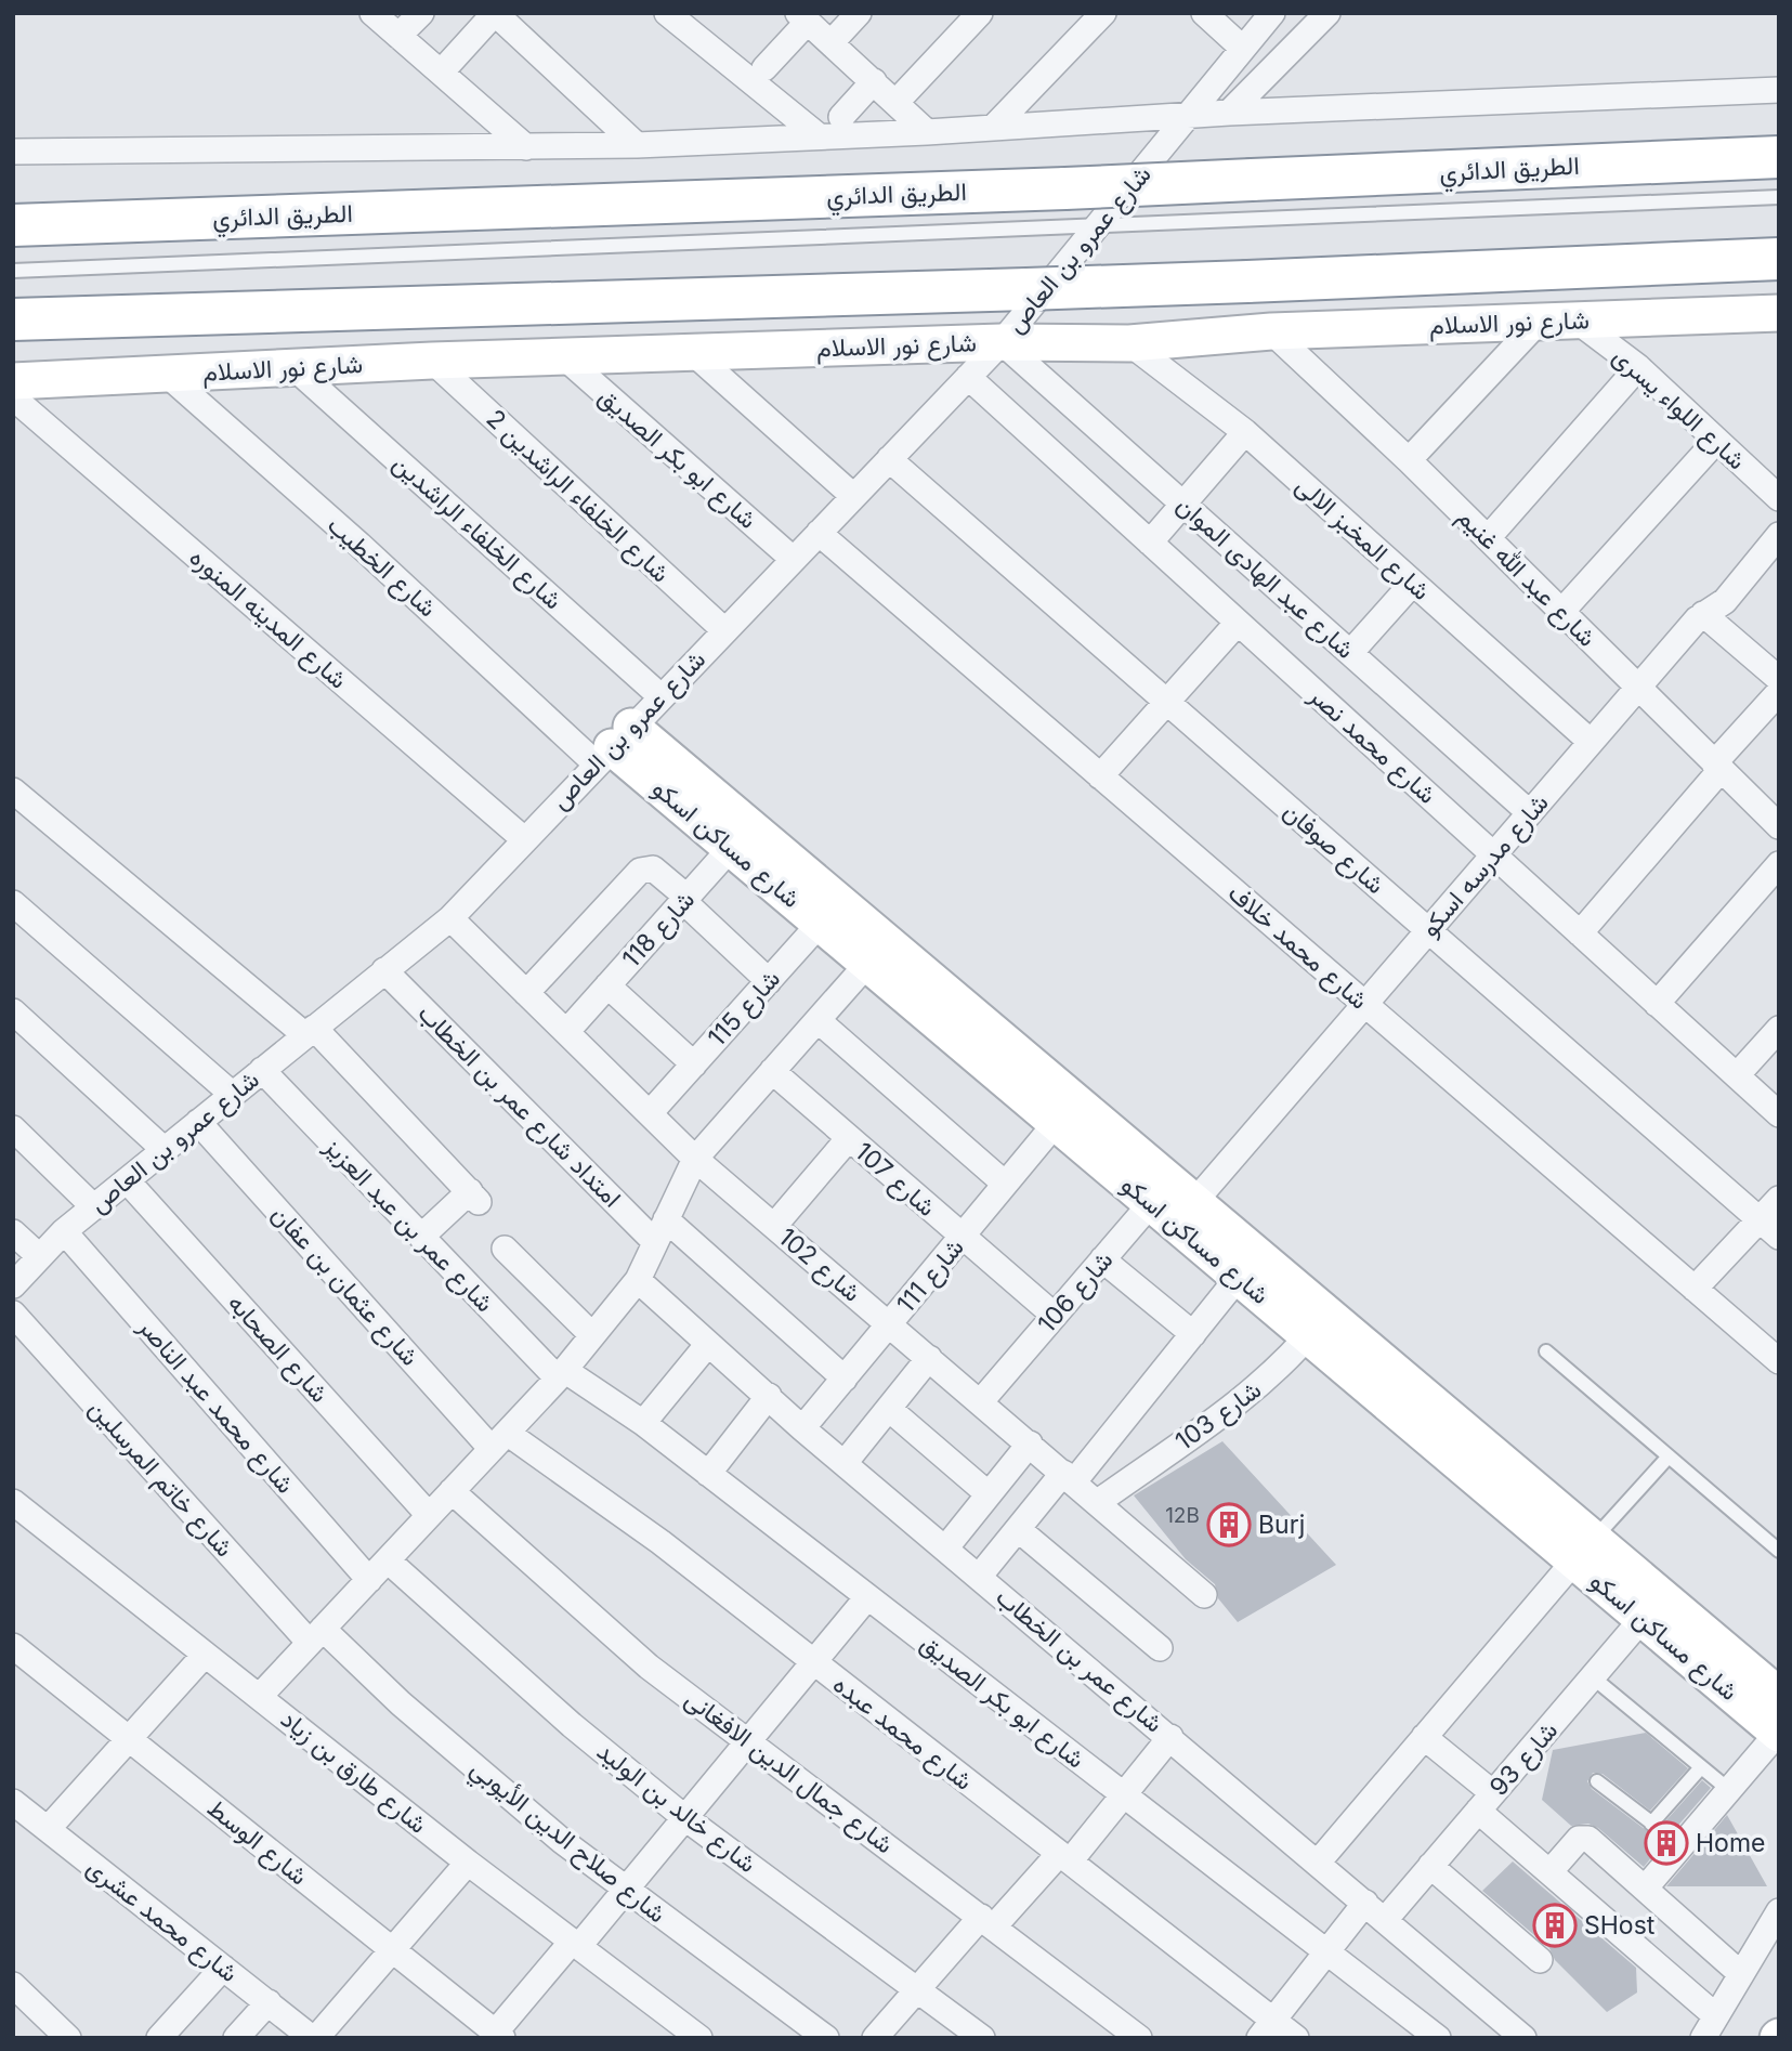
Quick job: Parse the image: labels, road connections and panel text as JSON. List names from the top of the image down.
{
  "streets": {
    "highway": ["الطريق الدائري"],
    "street": [
      "شارع عمرو بن العاص",
      "شارع نور الاسلام",
      "شارع اللواء يسرى",
      "شارع ابو بكر الصديق",
      "شارع الخلفاء الراشدين 2",
      "شارع الخلفاء الراشدين",
      "شارع المخبز الالى",
      "شارع الخطيب",
      "شارع عبد الهادى الموان",
      "شارع عبد الله غنيم",
      "شارع المدينه المنوره",
      "شارع محمد نصر",
      "شارع مساكن اسكو",
      "شارع صوفان",
      "شارع مدرسه اسكو",
      "شارع 118",
      "شارع محمد خلاف",
      "شارع 115",
      "امتداد شارع عمر بن الخطاب",
      "شارع 107",
      "شارع عمر بن عبد العزيز",
      "شارع 102",
      "شارع 111",
      "شارع عثمان بن عفان",
      "شارع 106",
      "شارع الصحابه",
      "شارع محمد عبد الناصر",
      "شارع 103",
      "شارع خاتم المرسلين",
      "شارع عمر بن الخطاب",
      "شارع محمد عبده",
      "شارع 93",
      "شارع طارق بن زياد",
      "شارع جمال الدين الافغانى",
      "شارع خالد بن الوليد",
      "شارع صلاح الدين الأيوبي",
      "شارع الوسط",
      "شارع محمد عشرى"
    ]
  },
  "crossings": [
    ["شارع عمرو بن العاص", "شارع نور الاسلام"],
    ["شارع عمرو بن العاص", "شارع ابو بكر الصديق"],
    ["شارع عمرو بن العاص", "شارع الخلفاء الراشدين 2"],
    ["شارع عمرو بن العاص", "شارع الخلفاء الراشدين"],
    ["شارع عمرو بن العاص", "شارع الخطيب"],
    ["شارع عمرو بن العاص", "شارع عبد الهادى الموان"],
    ["شارع عمرو بن العاص", "شارع المدينه المنوره"],
    ["شارع عمرو بن العاص", "شارع محمد نصر"],
    ["شارع عمرو بن العاص", "شارع مساكن اسكو"],
    ["شارع عمرو بن العاص", "شارع صوفان"],
    ["شارع عمرو بن العاص", "شارع محمد خلاف"],
    ["شارع عمرو بن العاص", "امتداد شارع عمر بن الخطاب"],
    ["شارع عمرو بن العاص", "شارع عمر بن عبد العزيز"],
    ["شارع عمرو بن العاص", "شارع 102"],
    ["شارع عمرو بن العاص", "شارع عثمان بن عفان"],
    ["شارع عمرو بن العاص", "شارع الصحابه"],
    ["شارع عمرو بن العاص", "شارع محمد عبد الناصر"],
    ["شارع نور الاسلام", "شارع اللواء يسرى"],
    ["شارع نور الاسلام", "شارع ابو بكر الصديق"],
    ["شارع نور الاسلام", "شارع الخلفاء الراشدين 2"],
    ["شارع نور الاسلام", "شارع الخلفاء الراشدين"],
    ["شارع نور الاسلام", "شارع المخبز الالى"],
    ["شارع نور الاسلام", "شارع الخطيب"],
    ["شارع نور الاسلام", "شارع عبد الهادى الموان"],
    ["شارع نور الاسلام", "شارع عبد الله غنيم"],
    ["شارع ابو بكر الصديق", "شارع عمر بن عبد العزيز"],
    ["شارع المخبز الالى", "شارع مدرسه اسكو"],
    ["شارع الخطيب", "شارع مساكن اسكو"],
    ["شارع عبد الهادى الموان", "شارع مدرسه اسكو"],
    ["شارع عبد الله غنيم", "شارع مدرسه اسكو"],
    ["شارع محمد نصر", "شارع مدرسه اسكو"],
    ["شارع مساكن اسكو", "شارع مدرسه اسكو"],
    ["شارع مساكن اسكو", "شارع 118"],
    ["شارع مساكن اسكو", "شارع 115"],
    ["شارع مساكن اسكو", "شارع 111"],
    ["شارع مساكن اسكو", "شارع 106"],
    ["شارع مساكن اسكو", "شارع 103"],
    ["شارع مساكن اسكو", "شارع 93"],
    ["شارع صوفان", "شارع مدرسه اسكو"],
    ["شارع مدرسه اسكو", "شارع محمد خلاف"],
    ["شارع مدرسه اسكو", "شارع 106"],
    ["شارع 118", "شارع 102"],
    ["شارع 115", "شارع 102"],
    ["امتداد شارع عمر بن الخطاب", "شارع 111"],
    ["شارع 107", "شارع 111"],
    ["شارع 107", "شارع 106"],
    ["شارع 102", "شارع 111"],
    ["شارع 102", "شارع 106"],
    ["شارع 102", "شارع 103"],
    ["شارع 111", "شارع عمر بن الخطاب"],
    ["شارع عثمان بن عفان", "شارع محمد عبده"],
    ["شارع خاتم المرسلين", "شارع صلاح الدين الأيوبي"],
    ["شارع عمر بن الخطاب", "شارع 93"]
  ],
  "places": {
    "building": ["Burj", "Home", "SHost"]
  },
  "house_numbers": ["12B"]
}
